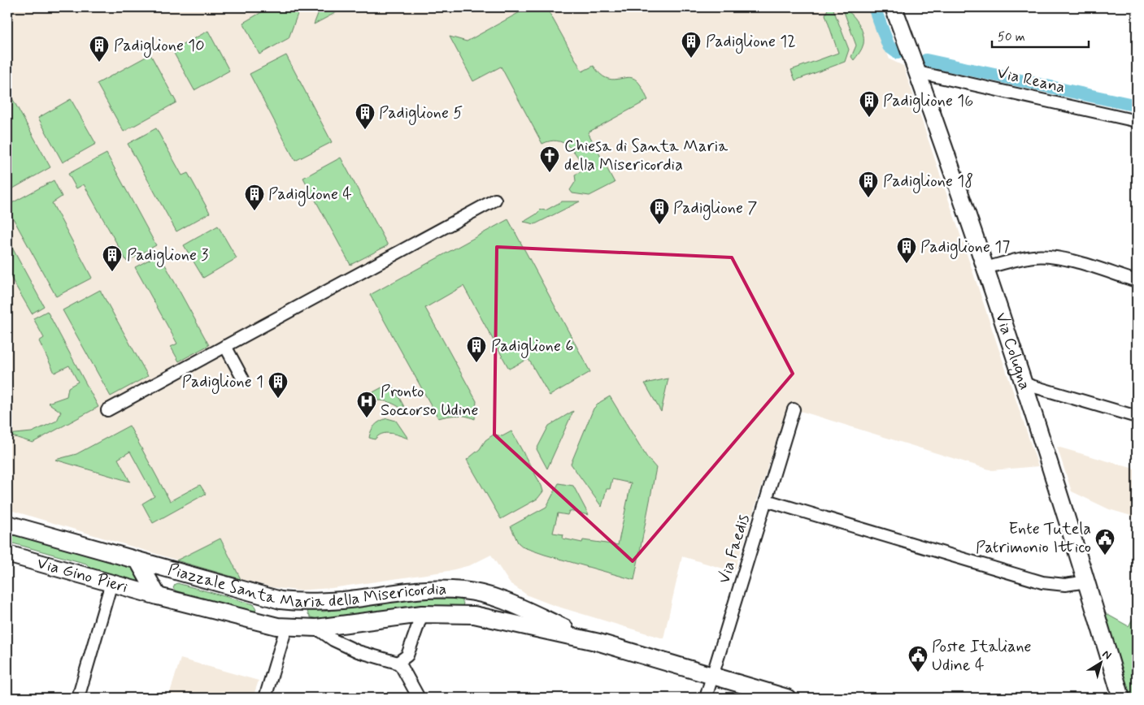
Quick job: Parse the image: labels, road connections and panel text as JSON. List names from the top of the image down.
{
  "streets": {
    "main road": ["Via Colugna", "Via Gino Pieri", "Piazzale Santa Maria della Misericordia"],
    "street": ["Via Reana", "Via Faedis"]
  },
  "crossings": [
    ["Via Reana", "Via Colugna"],
    ["Via Gino Pieri", "Piazzale Santa Maria della Misericordia"]
  ],
  "places": {
    "building": [
      "Padiglione 12",
      "Padiglione 10",
      "Padiglione 16",
      "Padiglione 5",
      "Padiglione 18",
      "Padiglione 4",
      "Padiglione 7",
      "Padiglione 17",
      "Padiglione 3",
      "Padiglione 6",
      "Padiglione 1"
    ],
    "church": ["Chiesa di Santa Maria della Misericordia"],
    "hospital": ["Pronto Soccorso Udine"],
    "public building": ["Ente Tutela Patrimonio Ittico", "Poste Italiane Udine 4"]
  },
  "scale_bar": "50 m",
  "north": "top right"
}
